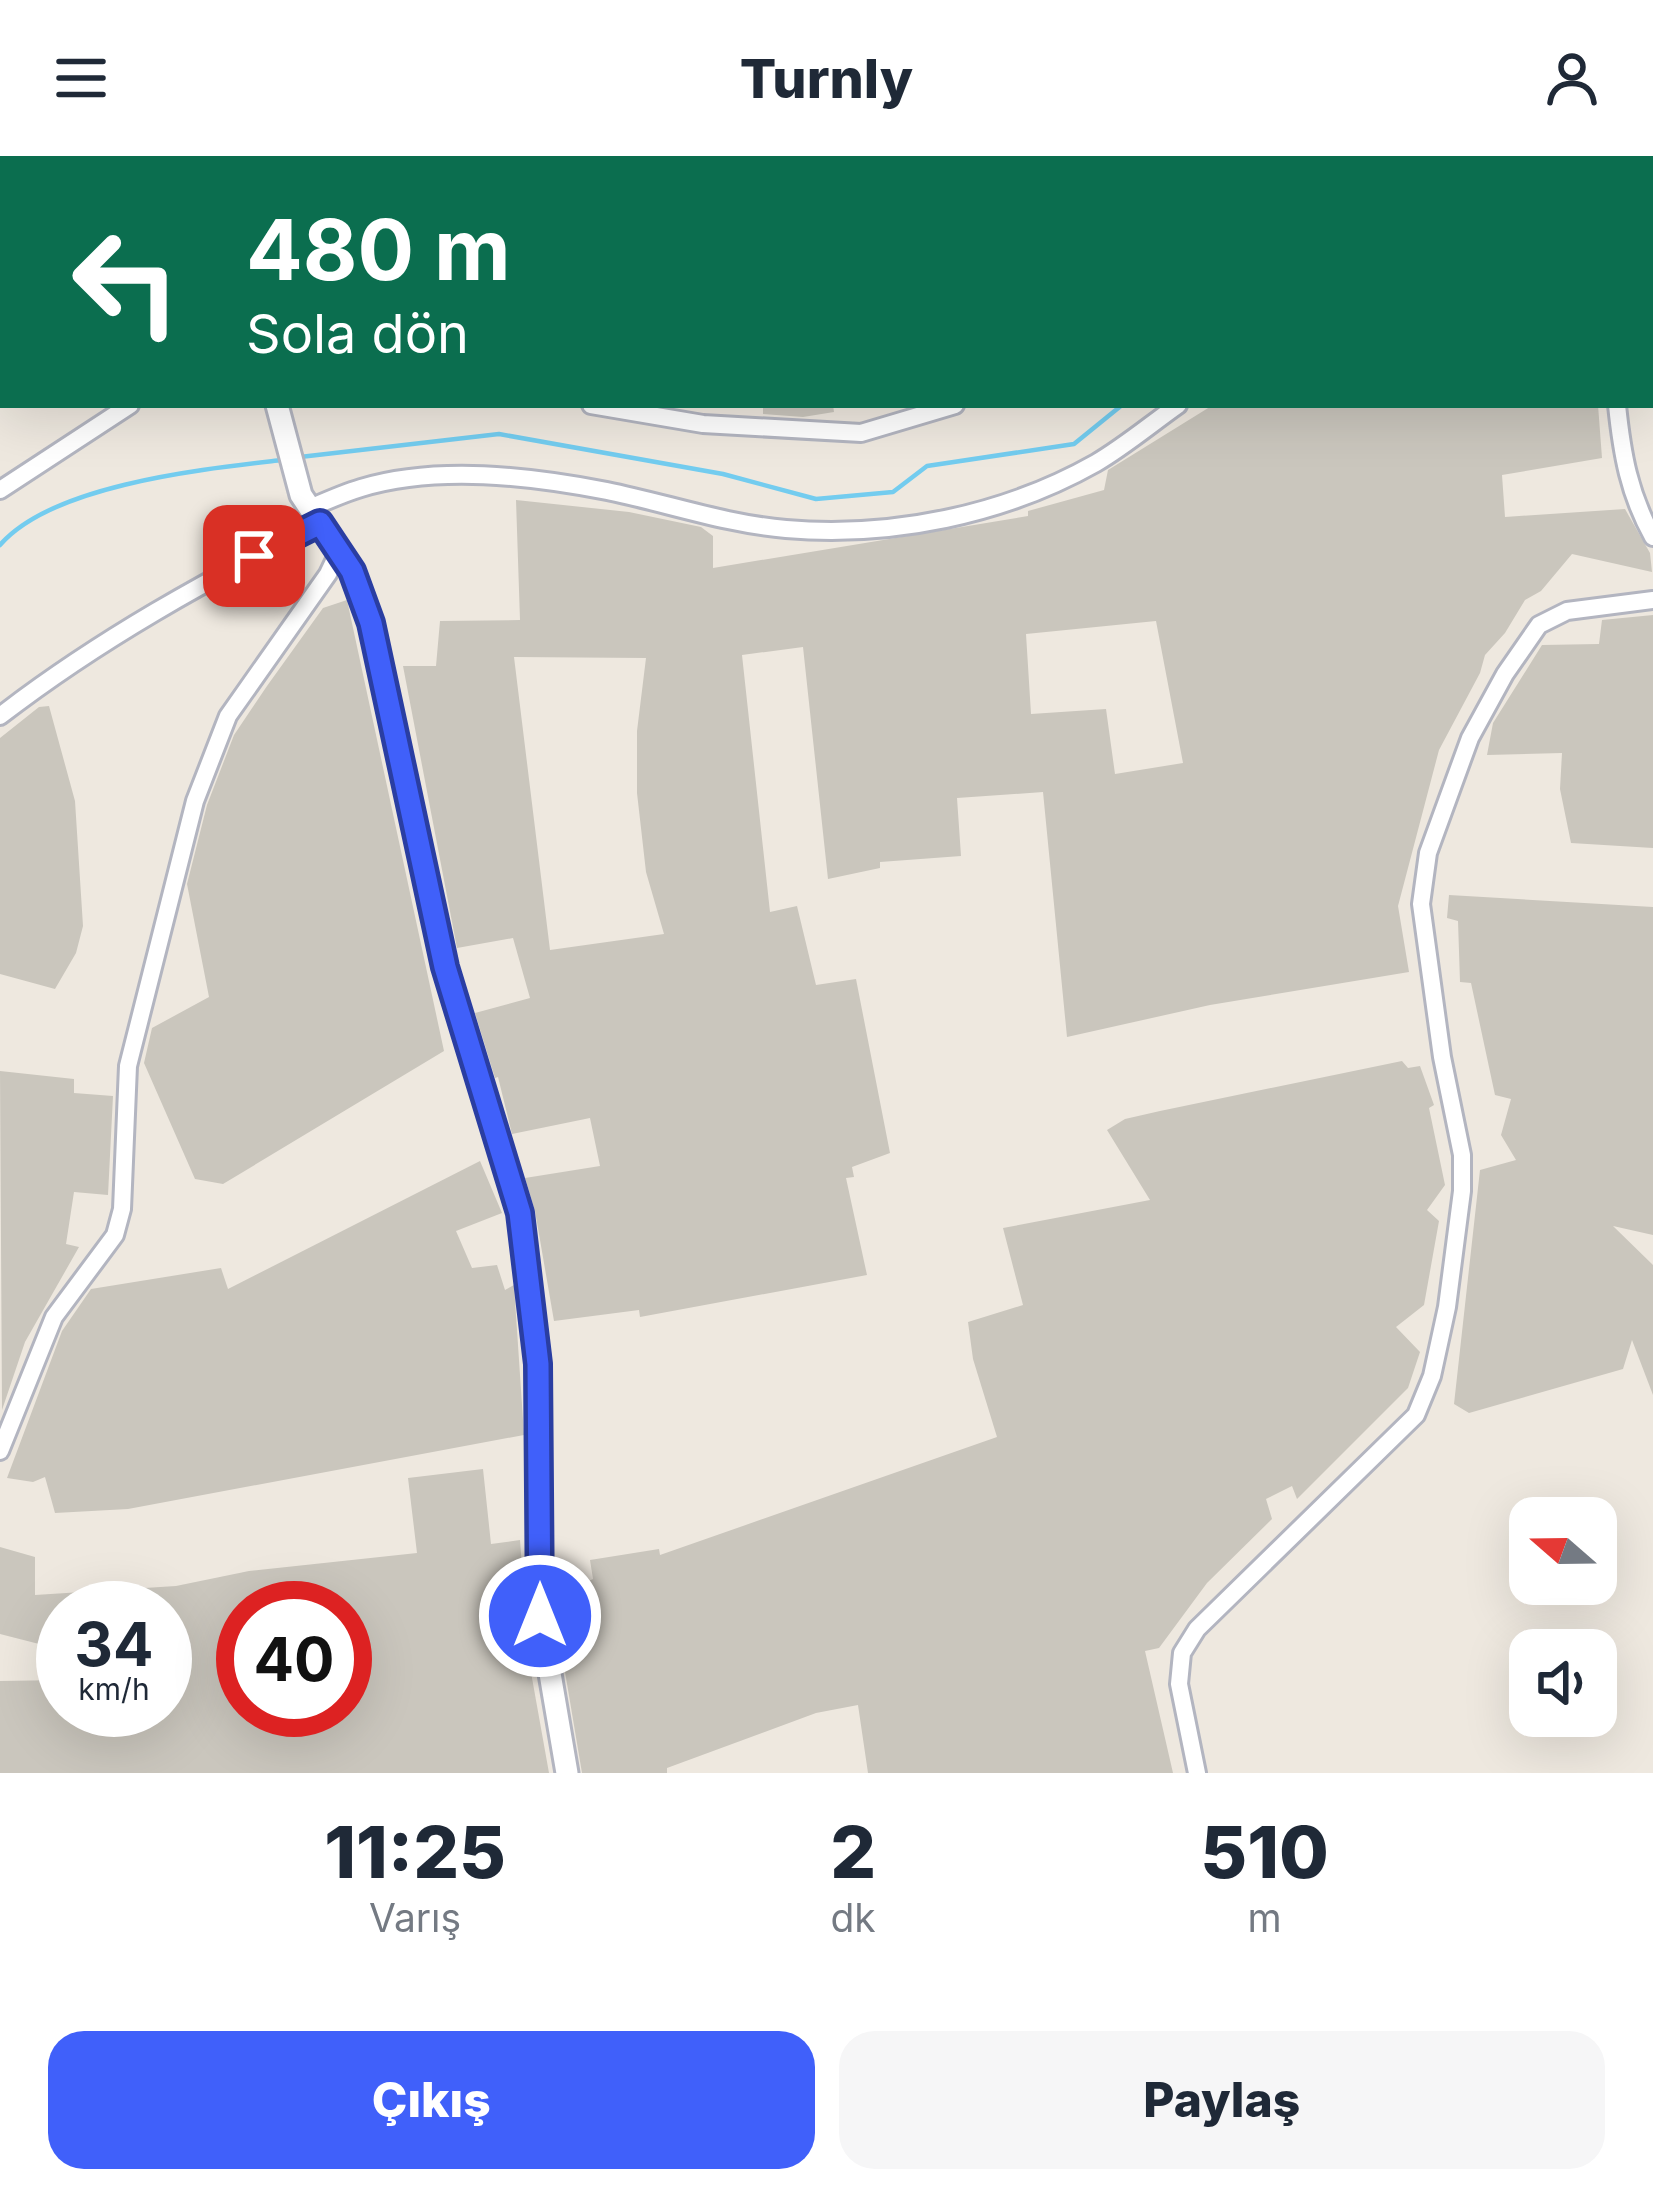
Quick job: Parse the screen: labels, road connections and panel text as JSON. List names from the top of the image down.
{
  "north": "left",
  "page": {
    "header": "Turnly",
    "turn": ["480 m", "Sola dön"],
    "speed": "34 km/h",
    "limit": "40",
    "eta": [
      "11:25",
      "Varış",
      "2",
      "dk",
      "510",
      "m"
    ],
    "buttons": ["Çıkış", "Paylaş"]
  }
}
